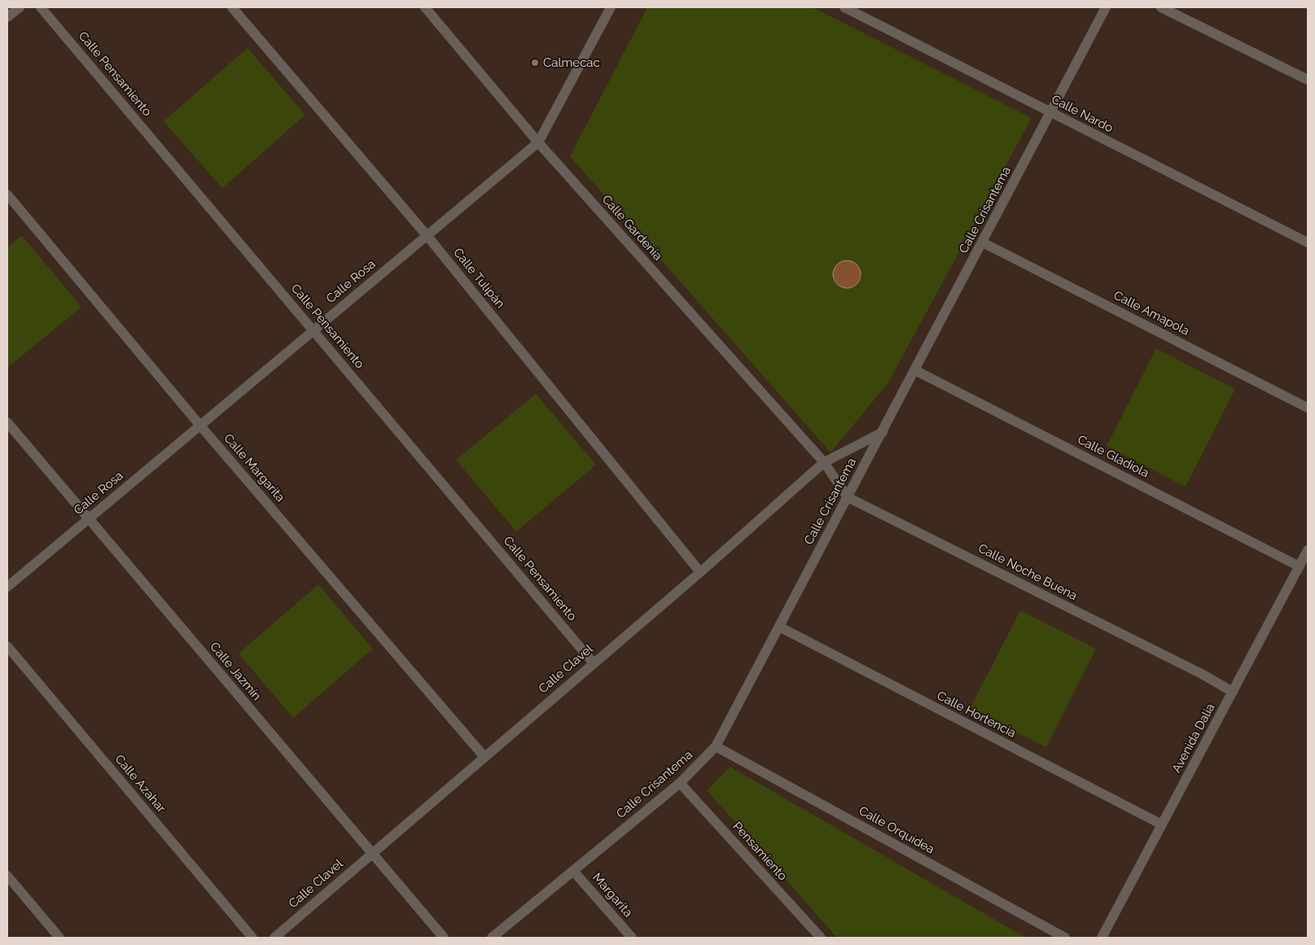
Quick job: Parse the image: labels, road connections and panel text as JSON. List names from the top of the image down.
{
  "streets": {
    "street": [
      "Calle Pensamiento",
      "Calle Nardo",
      "Calle Crisantema",
      "Calle Gardenia",
      "Calle Tulipán",
      "Calle Rosa",
      "Calle Amapola",
      "Calle Gladiola",
      "Calle Margarita",
      "Calle Noche Buena",
      "Calle Clavel",
      "Calle Jazmín",
      "Calle Hortencia",
      "Avenida Dalia",
      "Calle Azahar",
      "Calle Orquídea",
      "Pensamiento",
      "Margarita"
    ]
  },
  "crossings": [
    ["Calle Pensamiento", "Calle Rosa"],
    ["Calle Pensamiento", "Calle Clavel"],
    ["Calle Nardo", "Calle Crisantema"],
    ["Calle Crisantema", "Calle Amapola"],
    ["Calle Crisantema", "Calle Gladiola"],
    ["Calle Crisantema", "Calle Noche Buena"],
    ["Calle Crisantema", "Calle Clavel"],
    ["Calle Crisantema", "Calle Hortencia"],
    ["Calle Crisantema", "Calle Orquídea"],
    ["Calle Crisantema", "Pensamiento"],
    ["Calle Crisantema", "Margarita"],
    ["Calle Gardenia", "Calle Rosa"],
    ["Calle Gardenia", "Calle Noche Buena"],
    ["Calle Gardenia", "Calle Clavel"],
    ["Calle Tulipán", "Calle Rosa"],
    ["Calle Tulipán", "Calle Clavel"],
    ["Calle Rosa", "Calle Margarita"],
    ["Calle Rosa", "Calle Jazmín"],
    ["Calle Gladiola", "Avenida Dalia"],
    ["Calle Margarita", "Calle Clavel"],
    ["Calle Noche Buena", "Calle Clavel"],
    ["Calle Noche Buena", "Avenida Dalia"],
    ["Calle Clavel", "Calle Jazmín"],
    ["Calle Hortencia", "Avenida Dalia"]
  ],
  "places": ["Calmecac"]
}
